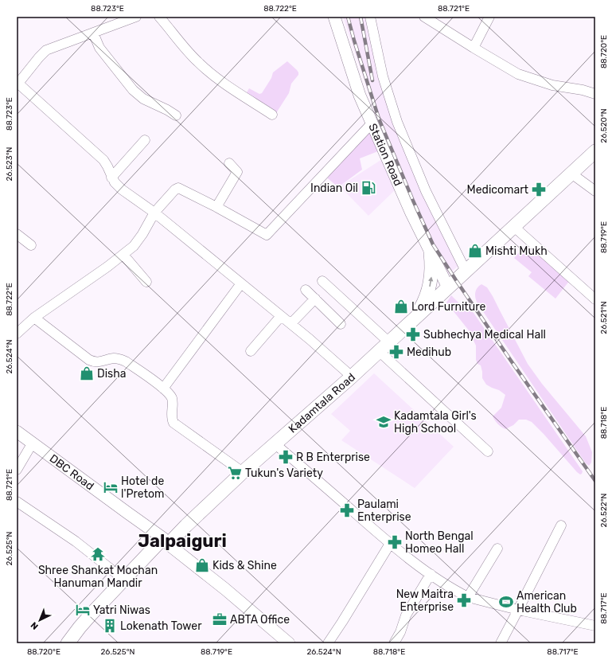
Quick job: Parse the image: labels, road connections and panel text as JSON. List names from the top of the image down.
{
  "streets": {
    "main road": ["Kadamtala Road"],
    "street": ["Station Road", "DBC Road"]
  },
  "crossings": [
    ["Station Road", "Kadamtala Road"],
    ["Kadamtala Road", "DBC Road"]
  ],
  "districts": ["Jalpaiguri"],
  "places": {
    "fuel station": ["Indian Oil"],
    "pharmacy": [
      "Medicomart",
      "Subhechya Medical Hall",
      "Medihub",
      "R B Enterprise",
      "Paulami Enterprise",
      "North Bengal Homeo Hall",
      "New Maitra Enterprise"
    ],
    "shop": [
      "Mishti Mukh",
      "Lord Furniture",
      "Disha",
      "Kids & Shine"
    ],
    "school or university": ["Kadamtala Girl's High School"],
    "supermarket": ["Tukun's Variety"],
    "hotel": ["Hotel de l'Pretom", "Yatri Niwas"],
    "temple": ["Shree Shankat Mochan Hanuman Mandir"],
    "sports": ["American Health Club"],
    "office": ["ABTA Office"],
    "building": ["Lokenath Tower"]
  },
  "north": "bottom left",
  "coordinates": [
    "88.723°E",
    "88.722°E",
    "88.721°E",
    "88.720°E",
    "26.520°N",
    "26.523°N",
    "88.719°E",
    "26.521°N",
    "26.524°N",
    "88.718°E",
    "26.522°N",
    "26.525°N",
    "88.717°E"
  ]
}
